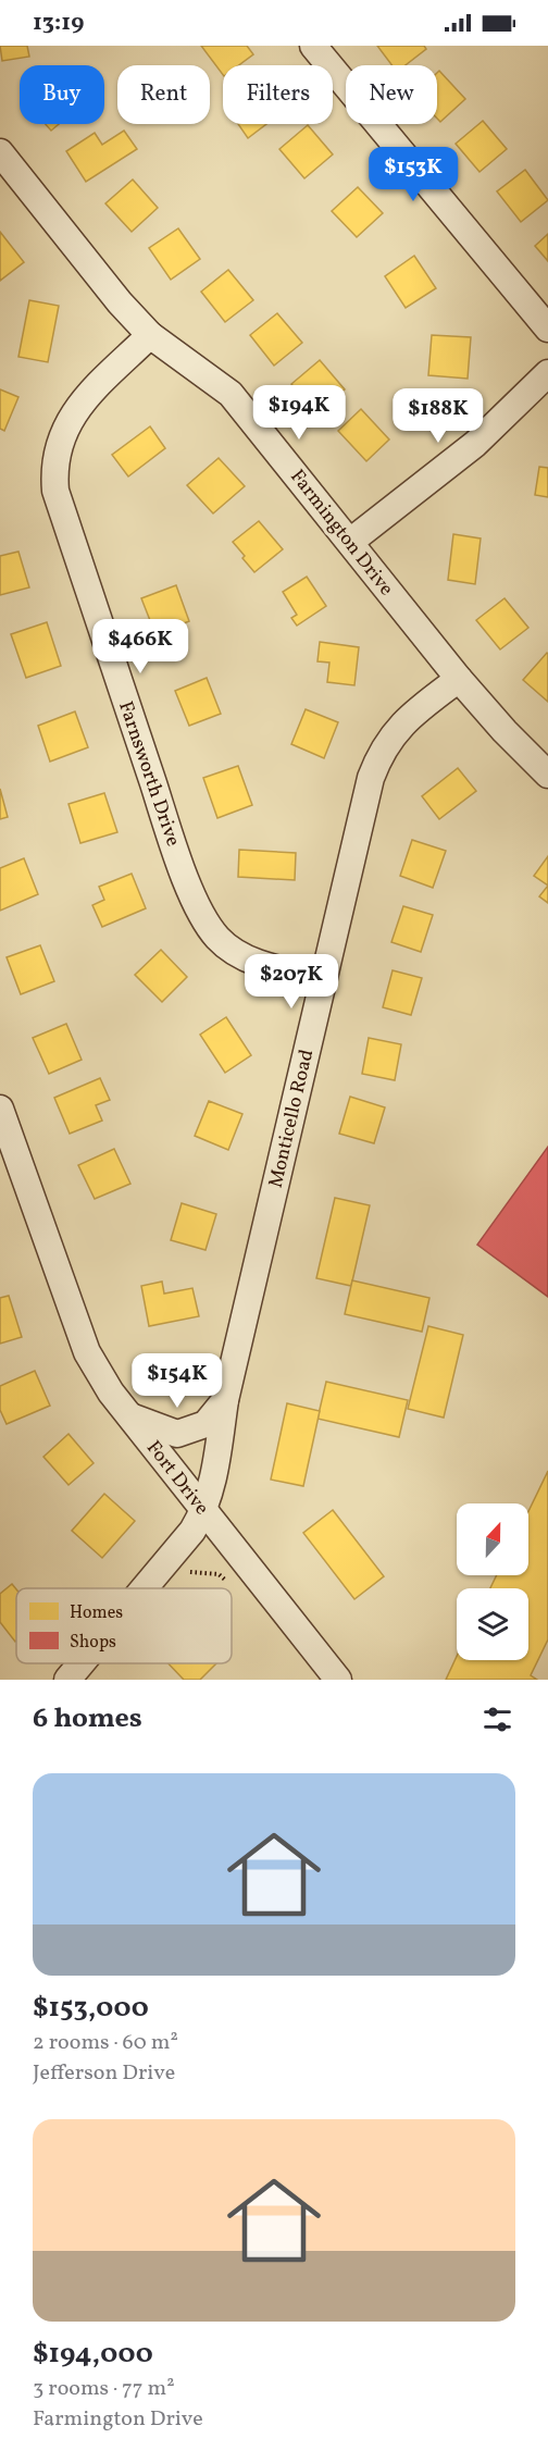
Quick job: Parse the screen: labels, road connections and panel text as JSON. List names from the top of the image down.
{
  "streets": {
    "street": [
      "Farmington Drive",
      "Farnsworth Drive",
      "Monticello Road",
      "Fort Drive"
    ]
  },
  "crossings": [
    ["Farmington Drive", "Farnsworth Drive"],
    ["Farmington Drive", "Monticello Road"],
    ["Farnsworth Drive", "Monticello Road"],
    ["Monticello Road", "Fort Drive"]
  ],
  "legend": ["Homes", "Shops"],
  "north": "top",
  "page": {
    "status": "13:19",
    "chip": [
      "Buy",
      "Rent",
      "Filters",
      "New"
    ],
    "price": [
      "$153K",
      "$194K",
      "$188K",
      "$466K",
      "$207K",
      "$154K"
    ],
    "heading": "6 homes",
    "list": [
      {
        "name": "$153,000",
        "note": "2 rooms · 60 m² · Jefferson Drive"
      },
      {
        "name": "$194,000",
        "note": "3 rooms · 77 m² · Farmington Drive"
      }
    ]
  }
}
